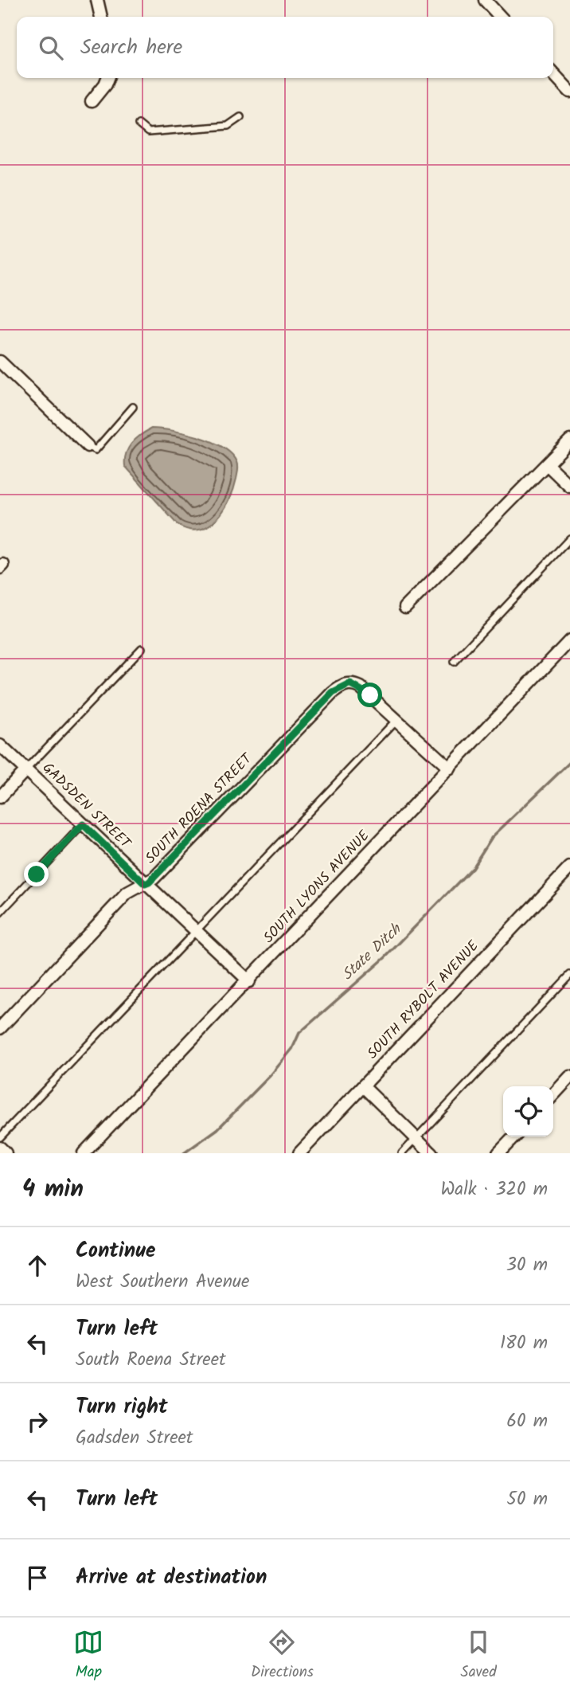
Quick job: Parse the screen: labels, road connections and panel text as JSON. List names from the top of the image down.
{
  "streets": {
    "street": [
      "GADSDEN STREET",
      "SOUTH ROENA STREET",
      "SOUTH LYONS AVENUE",
      "SOUTH RYBOLT AVENUE"
    ]
  },
  "crossings": [
    ["GADSDEN STREET", "SOUTH ROENA STREET"],
    ["GADSDEN STREET", "SOUTH LYONS AVENUE"]
  ],
  "water": ["State Ditch"],
  "page": {
    "search": "Search here",
    "heading": ["4 min", "Walk · 320 m"],
    "list": [
      ["Continue", "West Southern Avenue", "30 m"],
      ["Turn left", "South Roena Street", "180 m"],
      ["Turn right", "Gadsden Street", "60 m"],
      ["Turn left", "50 m"],
      "Arrive at destination"
    ],
    "nav": ["Map", "Directions", "Saved"]
  }
}
